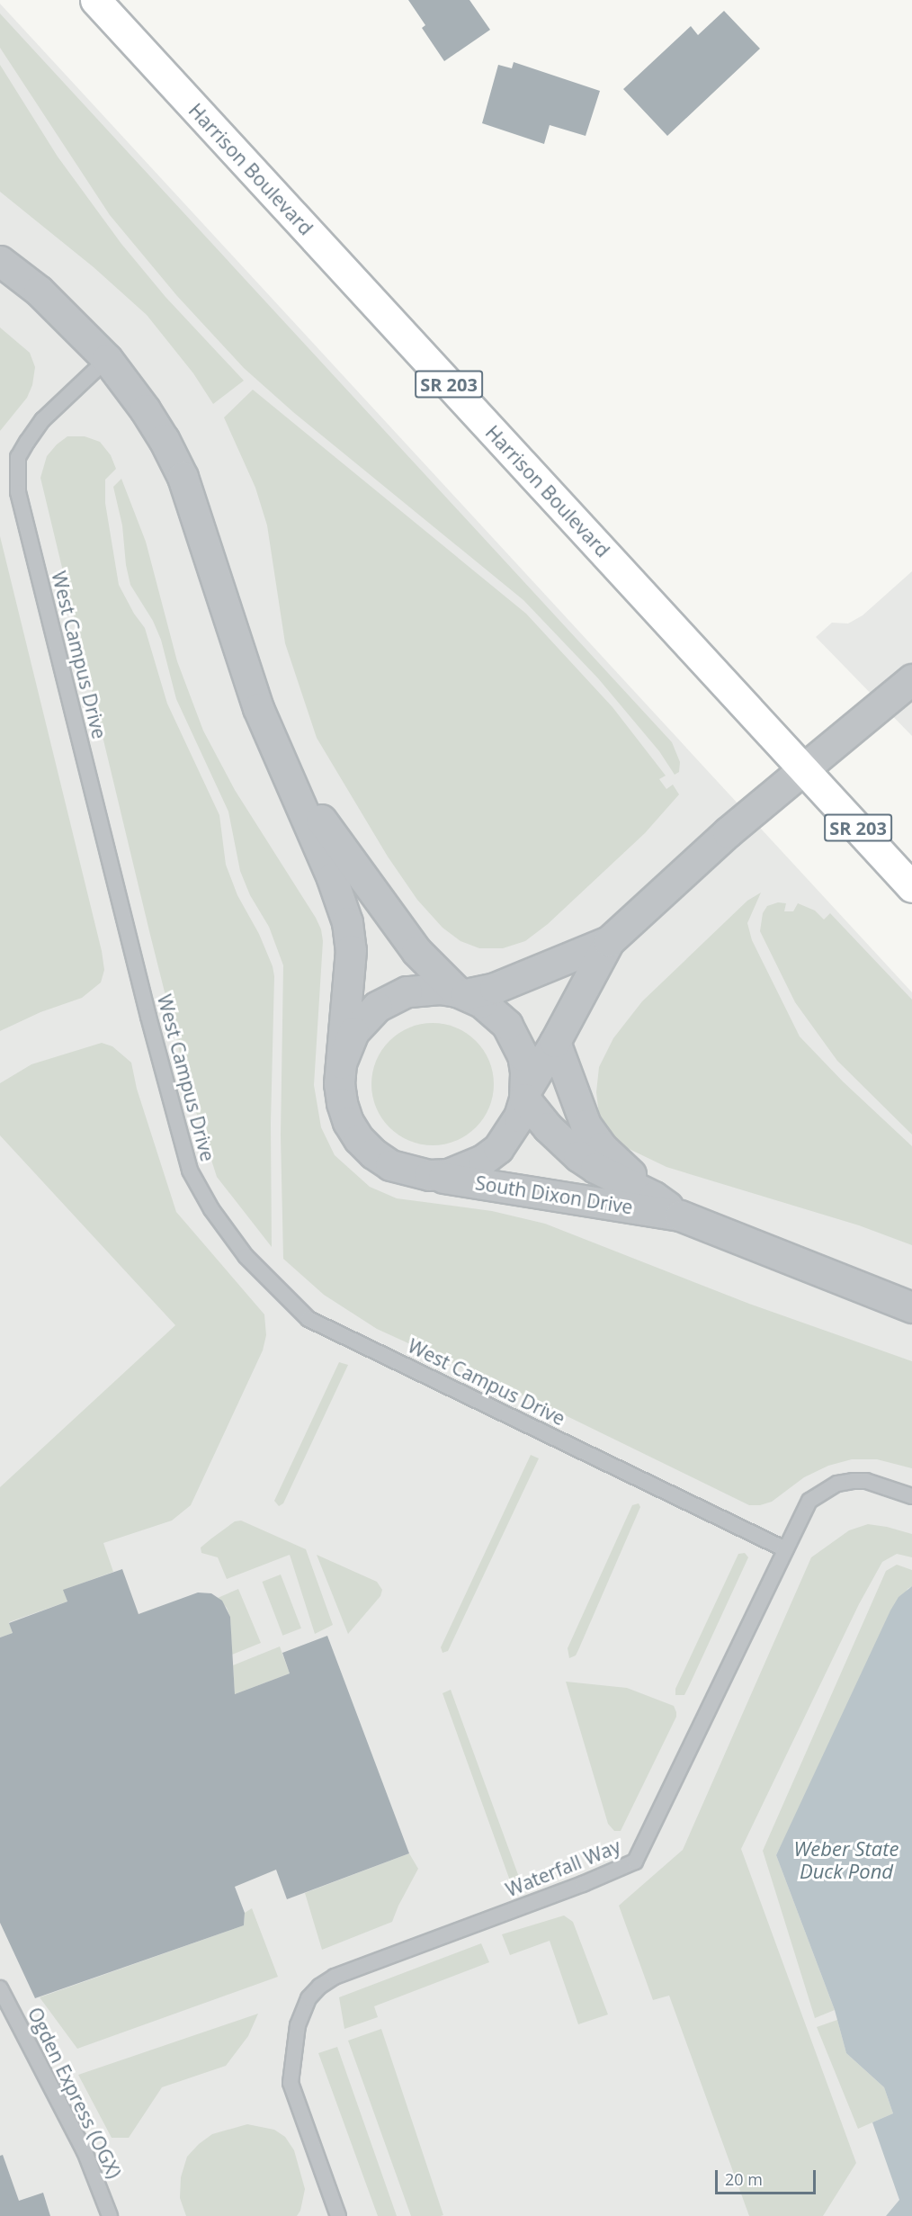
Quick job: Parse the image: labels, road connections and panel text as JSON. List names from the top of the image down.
{
  "streets": {
    "main road": ["Harrison Boulevard", "SR 203"],
    "street": ["South Dixon Drive"],
    "lane": ["West Campus Drive", "Waterfall Way", "Ogden Express (OGX)"]
  },
  "crossings": [
    ["West Campus Drive", "Waterfall Way"]
  ],
  "water": ["Weber State Duck Pond"],
  "scale_bar": "20 m"
}
